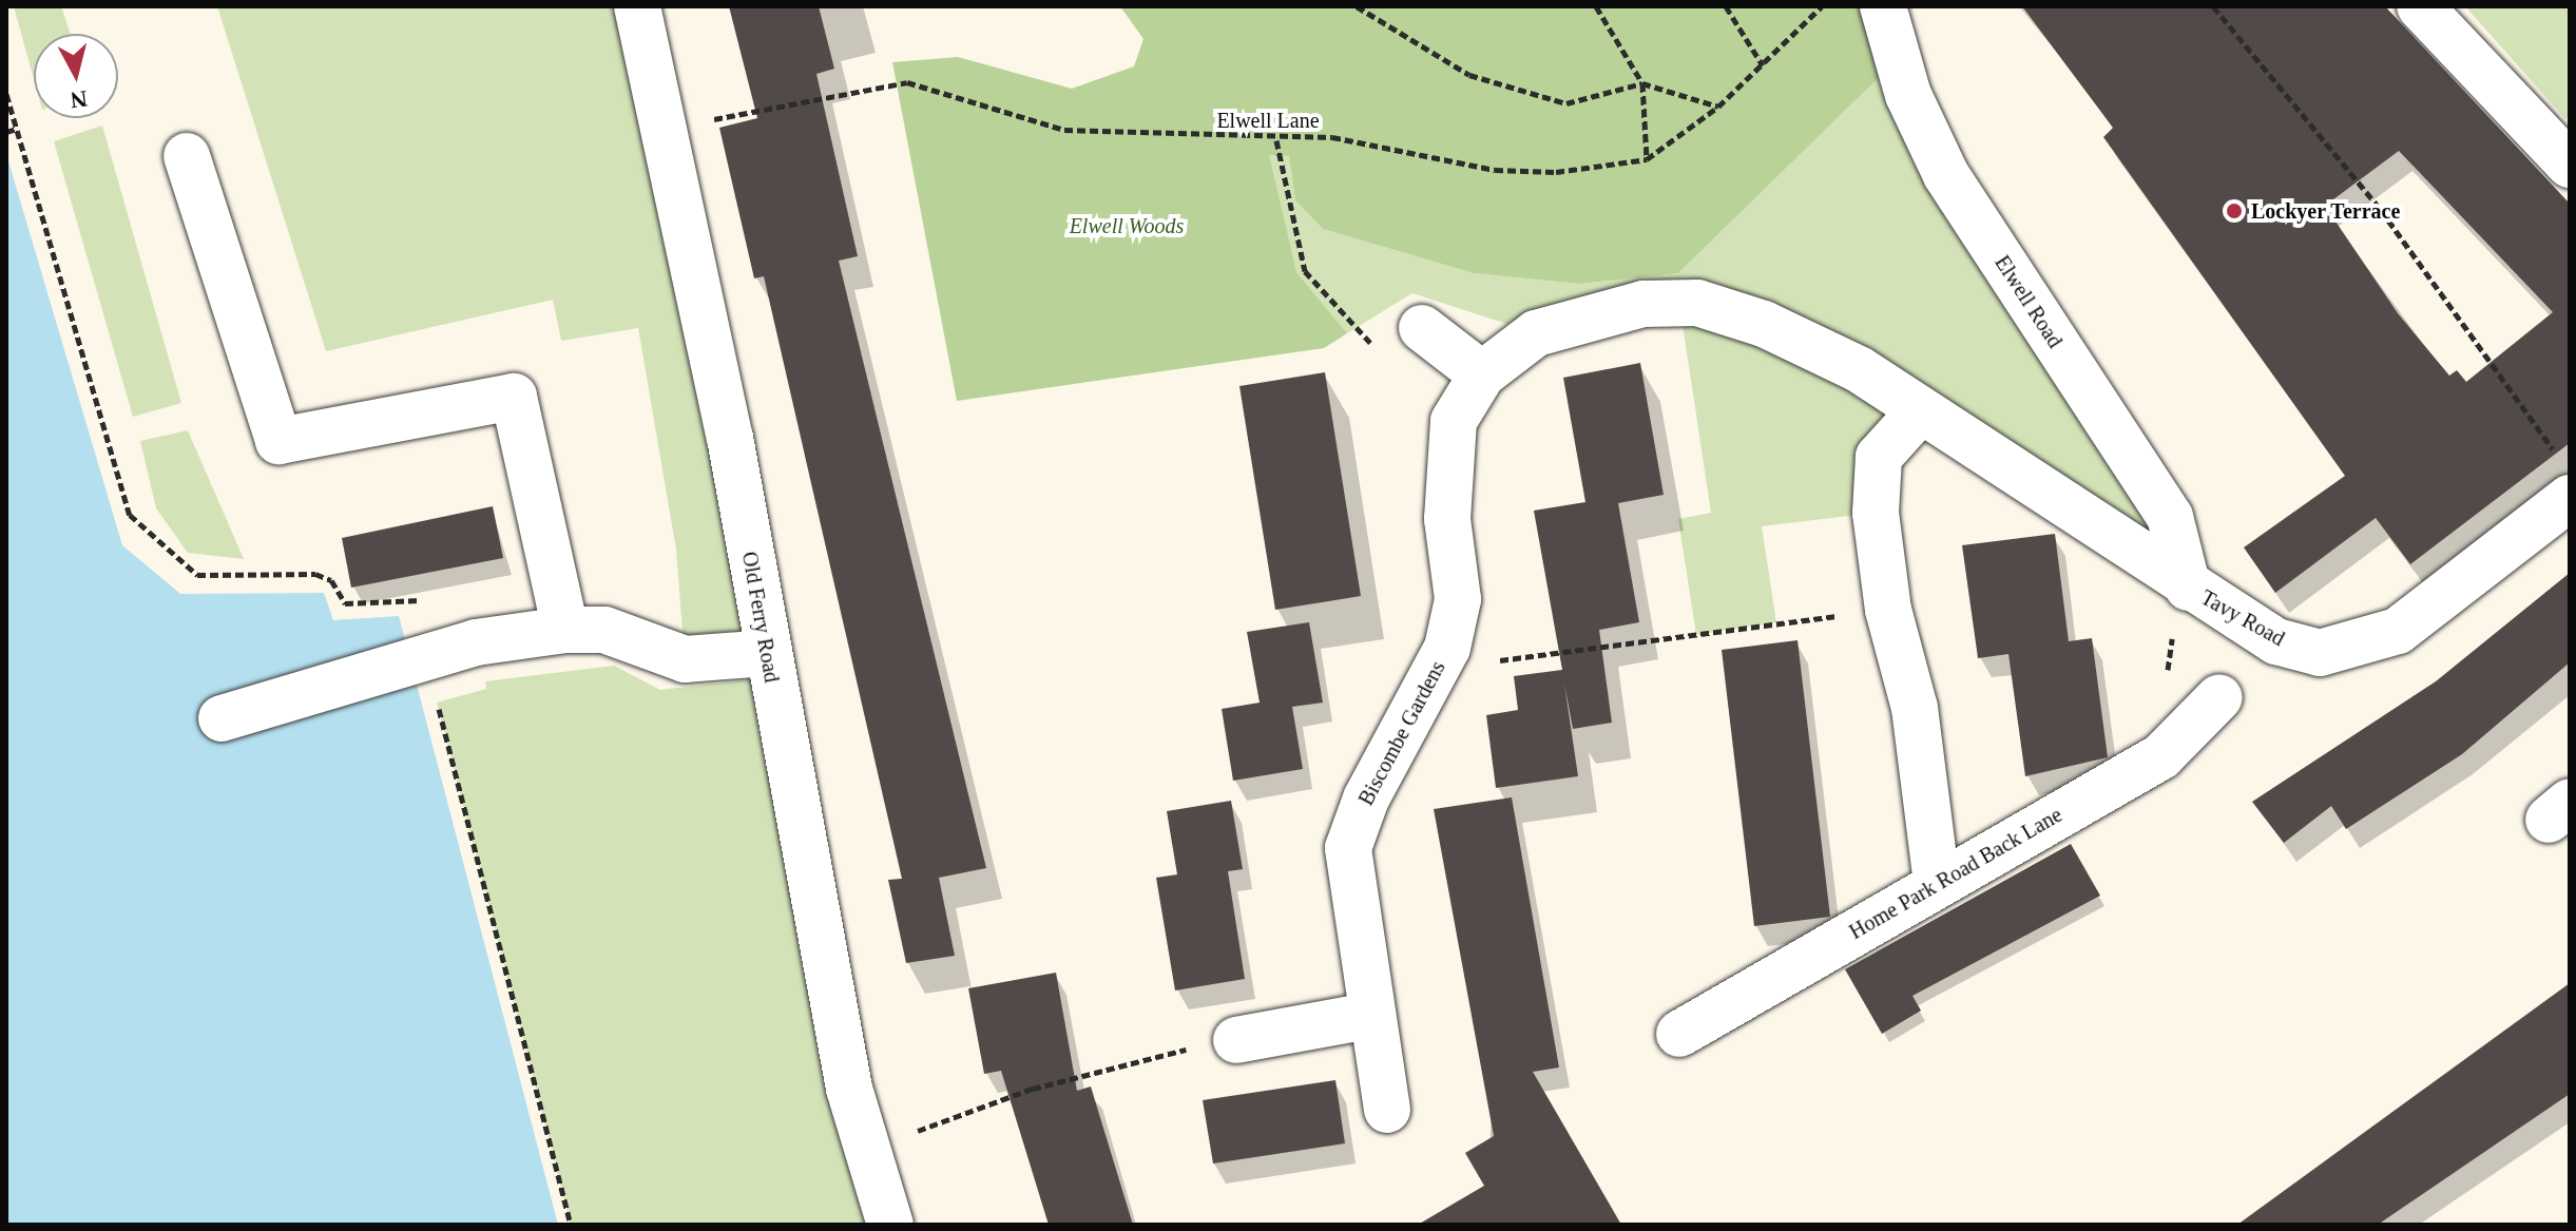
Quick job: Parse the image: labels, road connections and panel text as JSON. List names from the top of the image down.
{
  "streets": {
    "street": [
      "Elwell Road",
      "Old Ferry Road",
      "Tavy Road",
      "Biscombe Gardens",
      "Home Park Road Back Lane"
    ],
    "path": ["Elwell Lane"]
  },
  "crossings": [
    ["Elwell Lane", "Old Ferry Road"],
    ["Elwell Road", "Tavy Road"],
    ["Tavy Road", "Biscombe Gardens"]
  ],
  "parks": ["Elwell Woods"],
  "places": ["Lockyer Terrace"],
  "north": "bottom"
}
